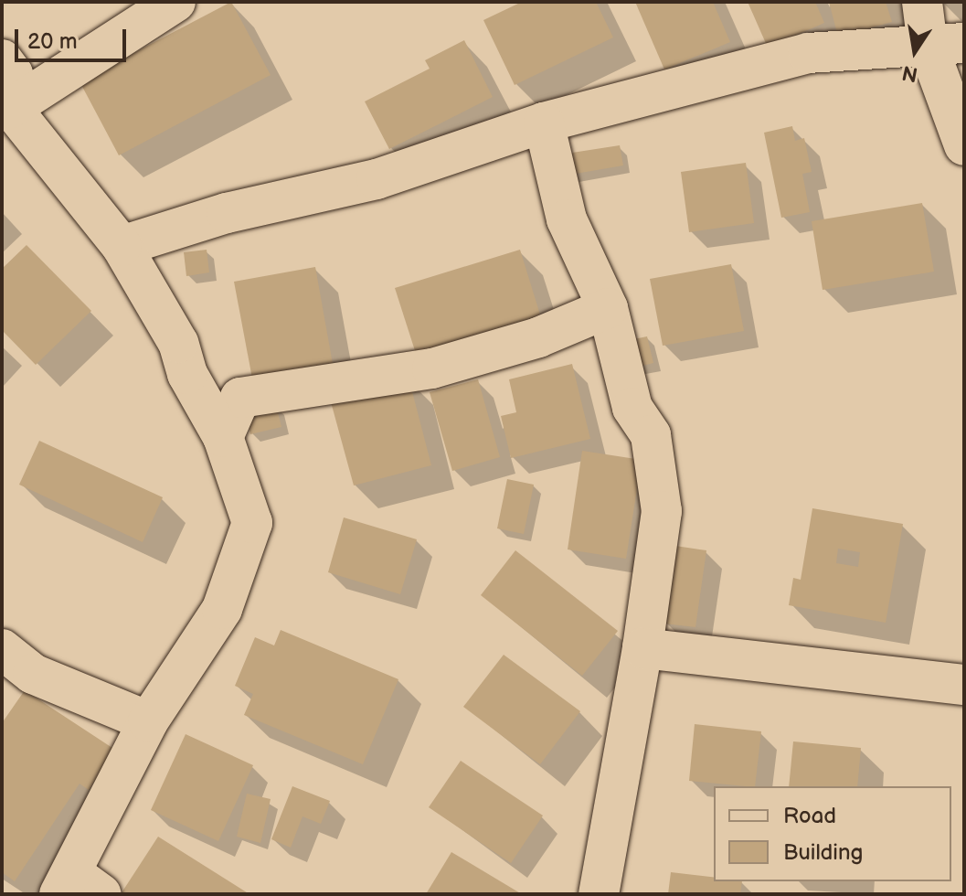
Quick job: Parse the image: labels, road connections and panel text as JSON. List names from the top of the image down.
{
  "legend": ["Road", "Building"],
  "scale_bar": "20 m",
  "north": "bottom"
}
